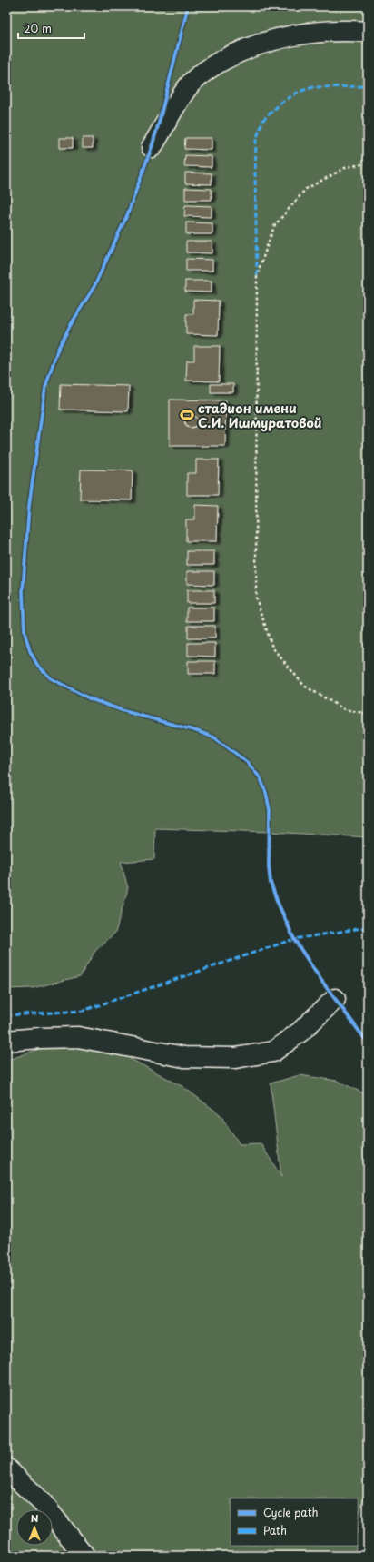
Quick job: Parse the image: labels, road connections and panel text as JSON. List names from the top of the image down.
{
  "places": {
    "sports": ["стадион имени С.И. Ишмуратовой"]
  },
  "legend": ["Cycle path", "Path"],
  "scale_bar": "20 m",
  "north": "top"
}
